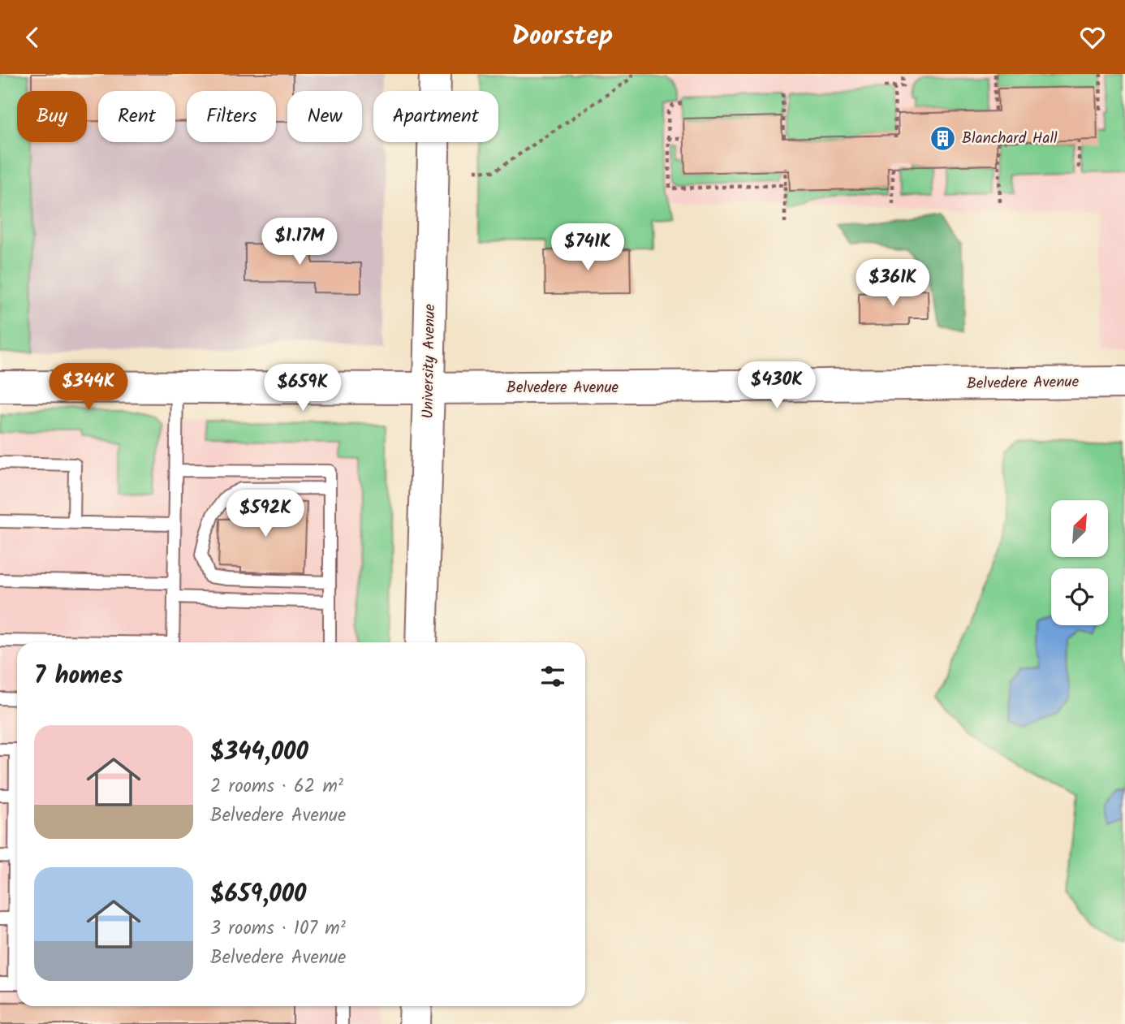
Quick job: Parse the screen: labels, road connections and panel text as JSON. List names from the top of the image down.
{
  "streets": {
    "main road": ["University Avenue", "Belvedere Avenue"]
  },
  "crossings": [
    ["University Avenue", "Belvedere Avenue"]
  ],
  "places": {
    "building": ["Blanchard Hall"]
  },
  "north": "top right",
  "page": {
    "header": "Doorstep",
    "chip": [
      "Buy",
      "Rent",
      "Filters",
      "New",
      "Apartment"
    ],
    "price": [
      "$1.17M",
      "$741K",
      "$361K",
      "$430K",
      "$344K",
      "$659K",
      "$592K"
    ],
    "heading": "7 homes",
    "list": [
      {
        "name": "$344,000",
        "note": "2 rooms · 62 m² · Belvedere Avenue"
      },
      {
        "name": "$659,000",
        "note": "3 rooms · 107 m² · Belvedere Avenue"
      }
    ]
  }
}
